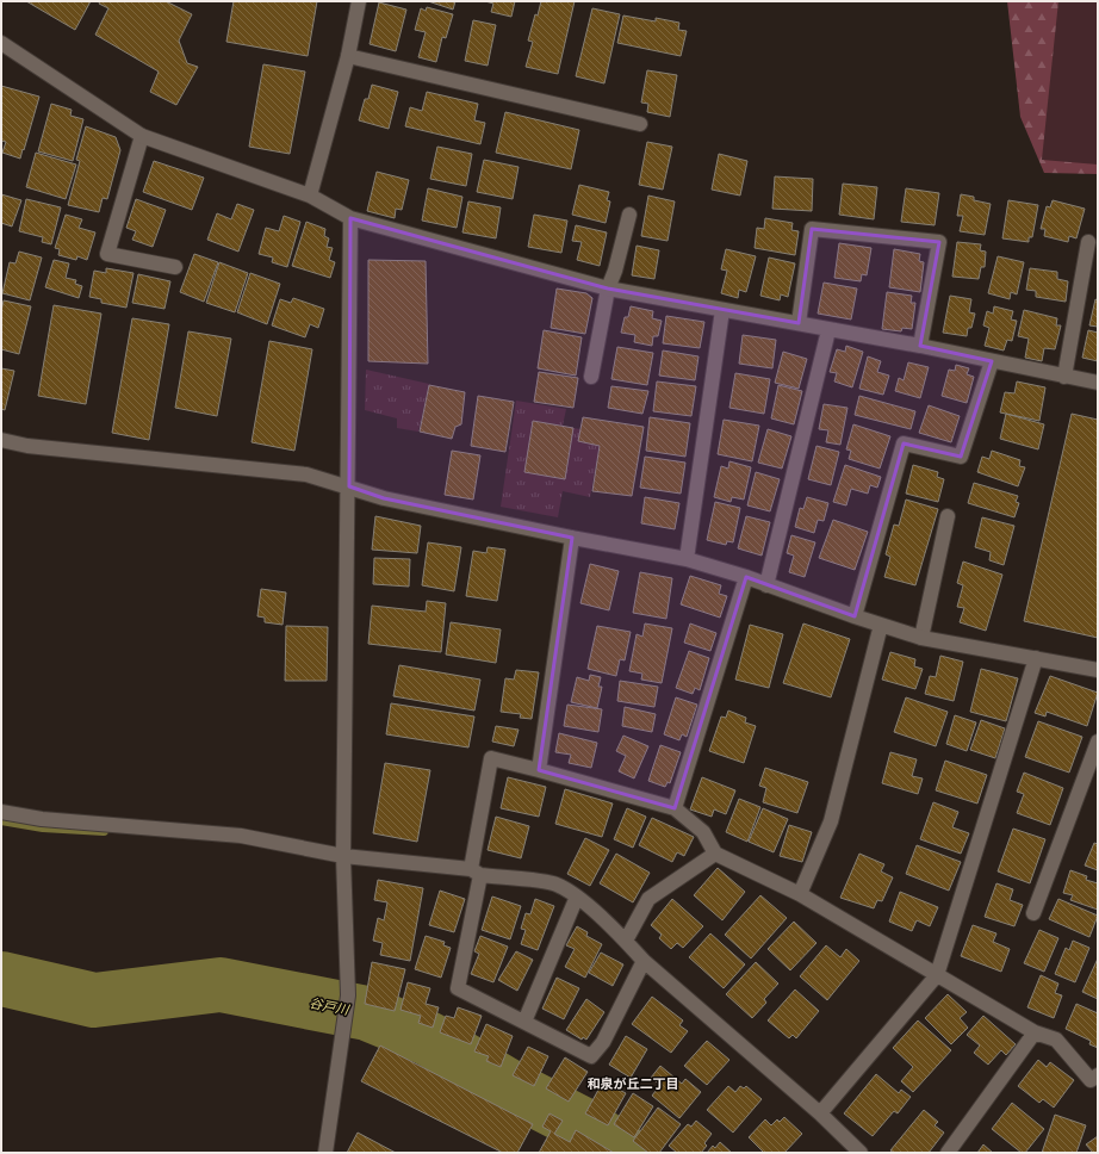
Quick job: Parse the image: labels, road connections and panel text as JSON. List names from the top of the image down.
{
  "districts": ["和泉が丘二丁目"],
  "water": ["谷戸川"]
}
